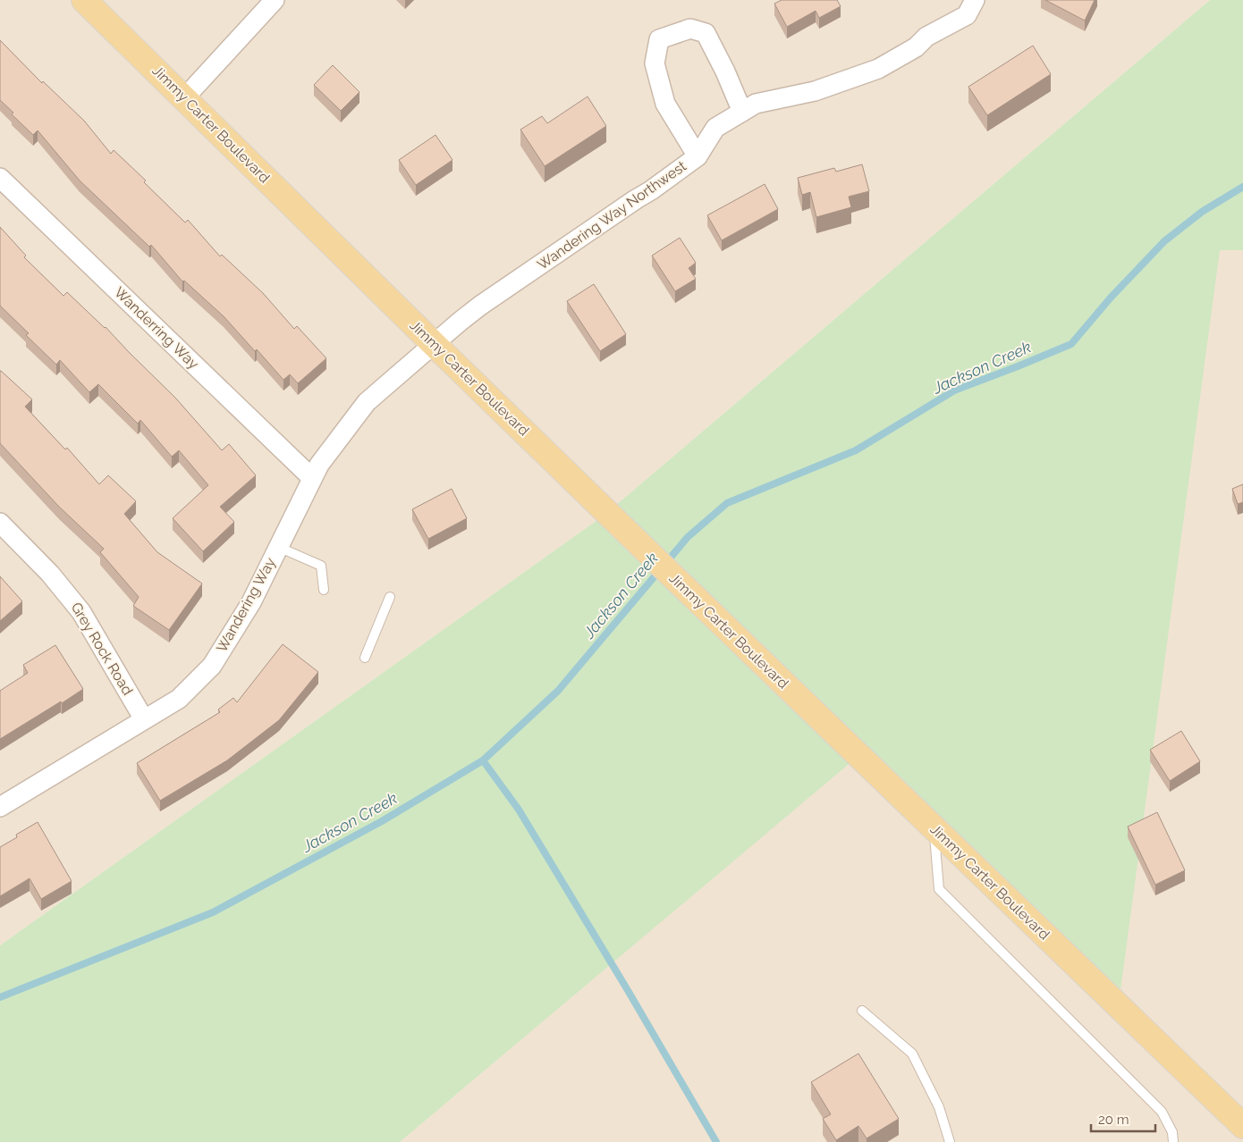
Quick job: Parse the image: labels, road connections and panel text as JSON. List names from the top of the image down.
{
  "streets": {
    "main road": ["Jimmy Carter Boulevard"],
    "street": [
      "Wandering Way Northwest",
      "Wanderring Way",
      "Wandering Way",
      "Grey Rock Road"
    ]
  },
  "crossings": [
    ["Jimmy Carter Boulevard", "Wandering Way Northwest"],
    ["Jimmy Carter Boulevard", "Wandering Way"],
    ["Wandering Way Northwest", "Wandering Way"],
    ["Wanderring Way", "Wandering Way"],
    ["Wandering Way", "Grey Rock Road"]
  ],
  "water": ["Jackson Creek"],
  "scale_bar": "20 m"
}
